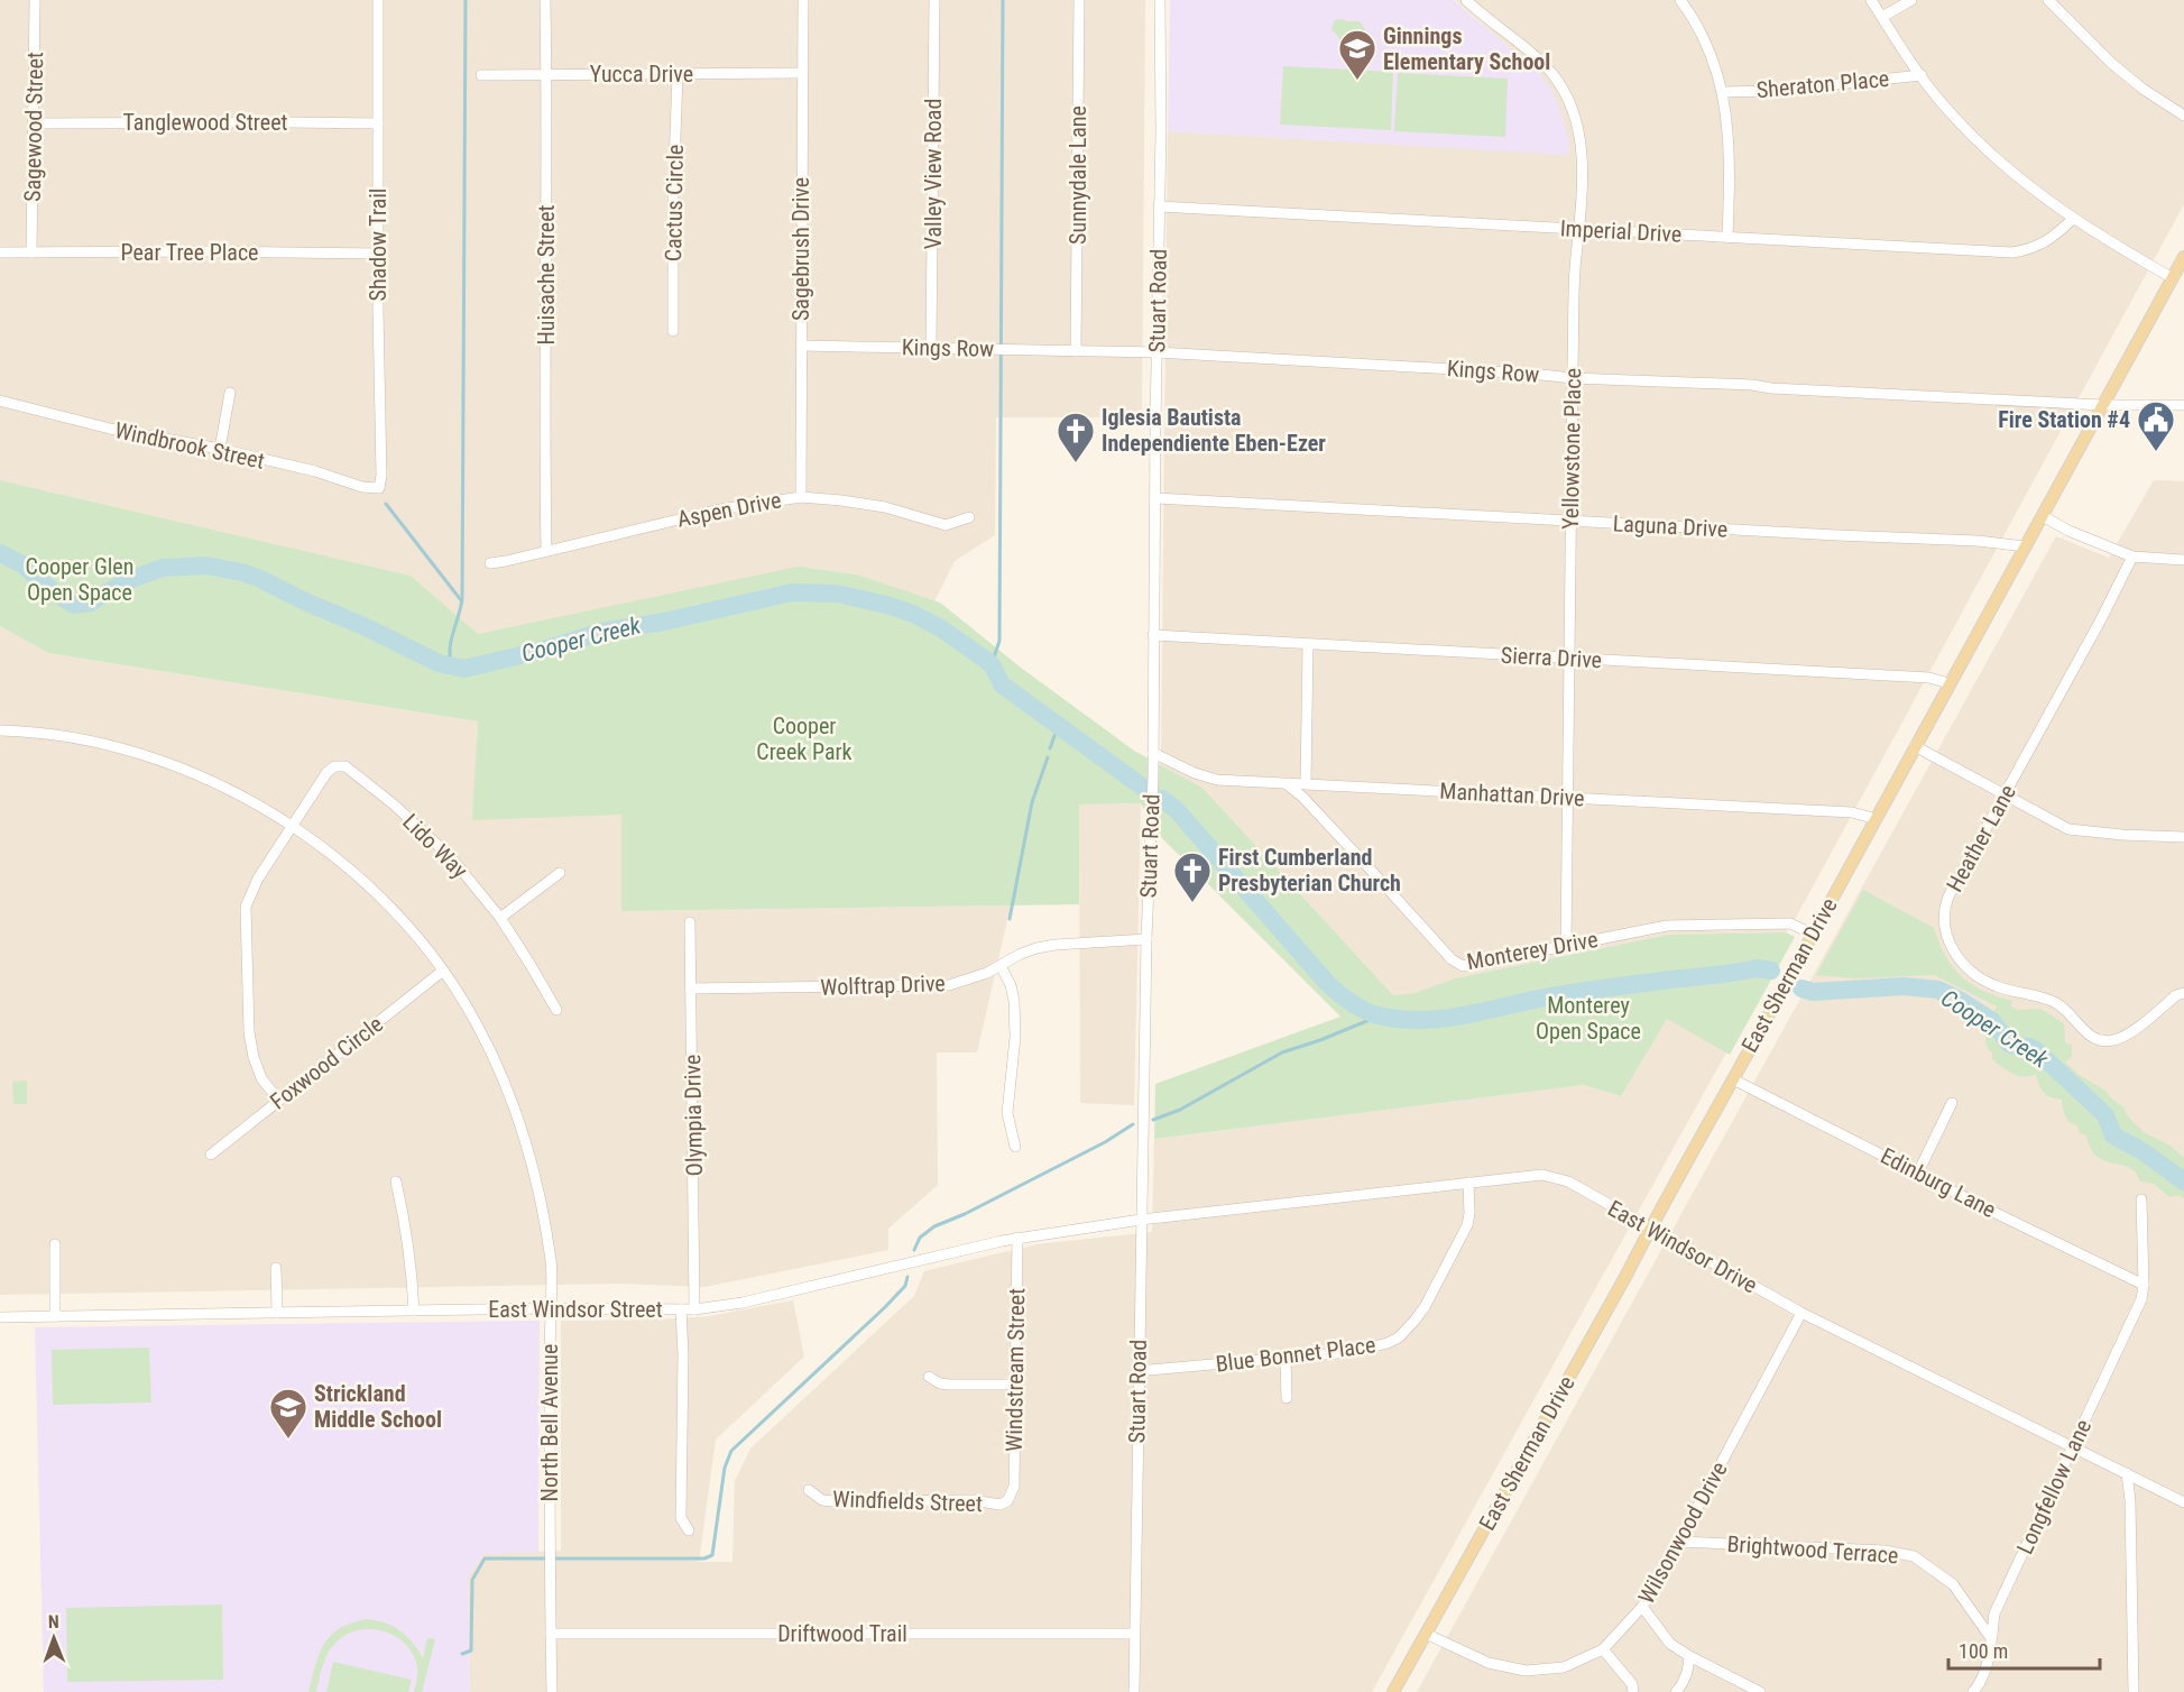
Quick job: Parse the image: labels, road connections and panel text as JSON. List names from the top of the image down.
{
  "streets": {
    "main road": ["East Sherman Drive"],
    "street": [
      "Yucca Drive",
      "Sheraton Place",
      "Tanglewood Street",
      "Sagewood Street",
      "Valley View Road",
      "Sunnydale Lane",
      "Cactus Circle",
      "Imperial Drive",
      "Shadow Trail",
      "Sagebrush Drive",
      "Pear Tree Place",
      "Huisache Street",
      "Stuart Road",
      "Kings Row",
      "Windbrook Street",
      "Yellowstone Place",
      "Aspen Drive",
      "Laguna Drive",
      "Sierra Drive",
      "Manhattan Drive",
      "Heather Lane",
      "Lido Way",
      "Monterey Drive",
      "Wolftrap Drive",
      "Foxwood Circle",
      "Olympia Drive",
      "Edinburg Lane",
      "East Windsor Drive",
      "East Windsor Street",
      "Blue Bonnet Place",
      "Windstream Street",
      "North Bell Avenue",
      "Longfellow Lane",
      "Windfields Street",
      "Wilsonwood Drive",
      "Brightwood Terrace",
      "Driftwood Trail"
    ]
  },
  "crossings": [
    ["Yucca Drive", "Cactus Circle"],
    ["Yucca Drive", "Sagebrush Drive"],
    ["Yucca Drive", "Huisache Street"],
    ["Tanglewood Street", "Sagewood Street"],
    ["Tanglewood Street", "Shadow Trail"],
    ["Sagewood Street", "Pear Tree Place"],
    ["Valley View Road", "Kings Row"],
    ["Sunnydale Lane", "Kings Row"],
    ["Imperial Drive", "Stuart Road"],
    ["Imperial Drive", "Yellowstone Place"],
    ["Shadow Trail", "Pear Tree Place"],
    ["Shadow Trail", "Windbrook Street"],
    ["Sagebrush Drive", "Kings Row"],
    ["Sagebrush Drive", "Aspen Drive"],
    ["Huisache Street", "Aspen Drive"],
    ["Stuart Road", "Kings Row"],
    ["Stuart Road", "Laguna Drive"],
    ["Stuart Road", "Sierra Drive"],
    ["Stuart Road", "Manhattan Drive"],
    ["Stuart Road", "Wolftrap Drive"],
    ["Stuart Road", "East Windsor Drive"],
    ["Stuart Road", "East Windsor Street"],
    ["Stuart Road", "Blue Bonnet Place"],
    ["Stuart Road", "Driftwood Trail"],
    ["Kings Row", "Yellowstone Place"],
    ["Kings Row", "East Sherman Drive"],
    ["Yellowstone Place", "Laguna Drive"],
    ["Yellowstone Place", "Sierra Drive"],
    ["Yellowstone Place", "Manhattan Drive"],
    ["Yellowstone Place", "Monterey Drive"],
    ["Laguna Drive", "East Sherman Drive"],
    ["Sierra Drive", "East Sherman Drive"],
    ["Manhattan Drive", "Monterey Drive"],
    ["Manhattan Drive", "East Sherman Drive"],
    ["Lido Way", "North Bell Avenue"],
    ["Monterey Drive", "East Sherman Drive"],
    ["East Sherman Drive", "Edinburg Lane"],
    ["East Sherman Drive", "East Windsor Drive"],
    ["East Sherman Drive", "Wilsonwood Drive"],
    ["Wolftrap Drive", "Olympia Drive"],
    ["Foxwood Circle", "North Bell Avenue"],
    ["Olympia Drive", "East Windsor Street"],
    ["Edinburg Lane", "Longfellow Lane"],
    ["East Windsor Drive", "East Windsor Street"],
    ["East Windsor Drive", "Blue Bonnet Place"],
    ["East Windsor Drive", "Longfellow Lane"],
    ["East Windsor Drive", "Wilsonwood Drive"],
    ["East Windsor Street", "Windstream Street"],
    ["East Windsor Street", "North Bell Avenue"],
    ["Windstream Street", "Windfields Street"],
    ["North Bell Avenue", "Driftwood Trail"],
    ["Longfellow Lane", "Brightwood Terrace"],
    ["Wilsonwood Drive", "Brightwood Terrace"]
  ],
  "water": ["Cooper Creek"],
  "parks": ["Cooper Glen Open Space", "Cooper Creek Park", "Monterey Open Space"],
  "places": {
    "school or university": ["Ginnings Elementary School", "Strickland Middle School"],
    "public building": ["Fire Station #4"],
    "church": ["Iglesia Bautista Independiente Eben-Ezer", "First Cumberland Presbyterian Church"]
  },
  "scale_bar": "100 m",
  "north": "top"
}
